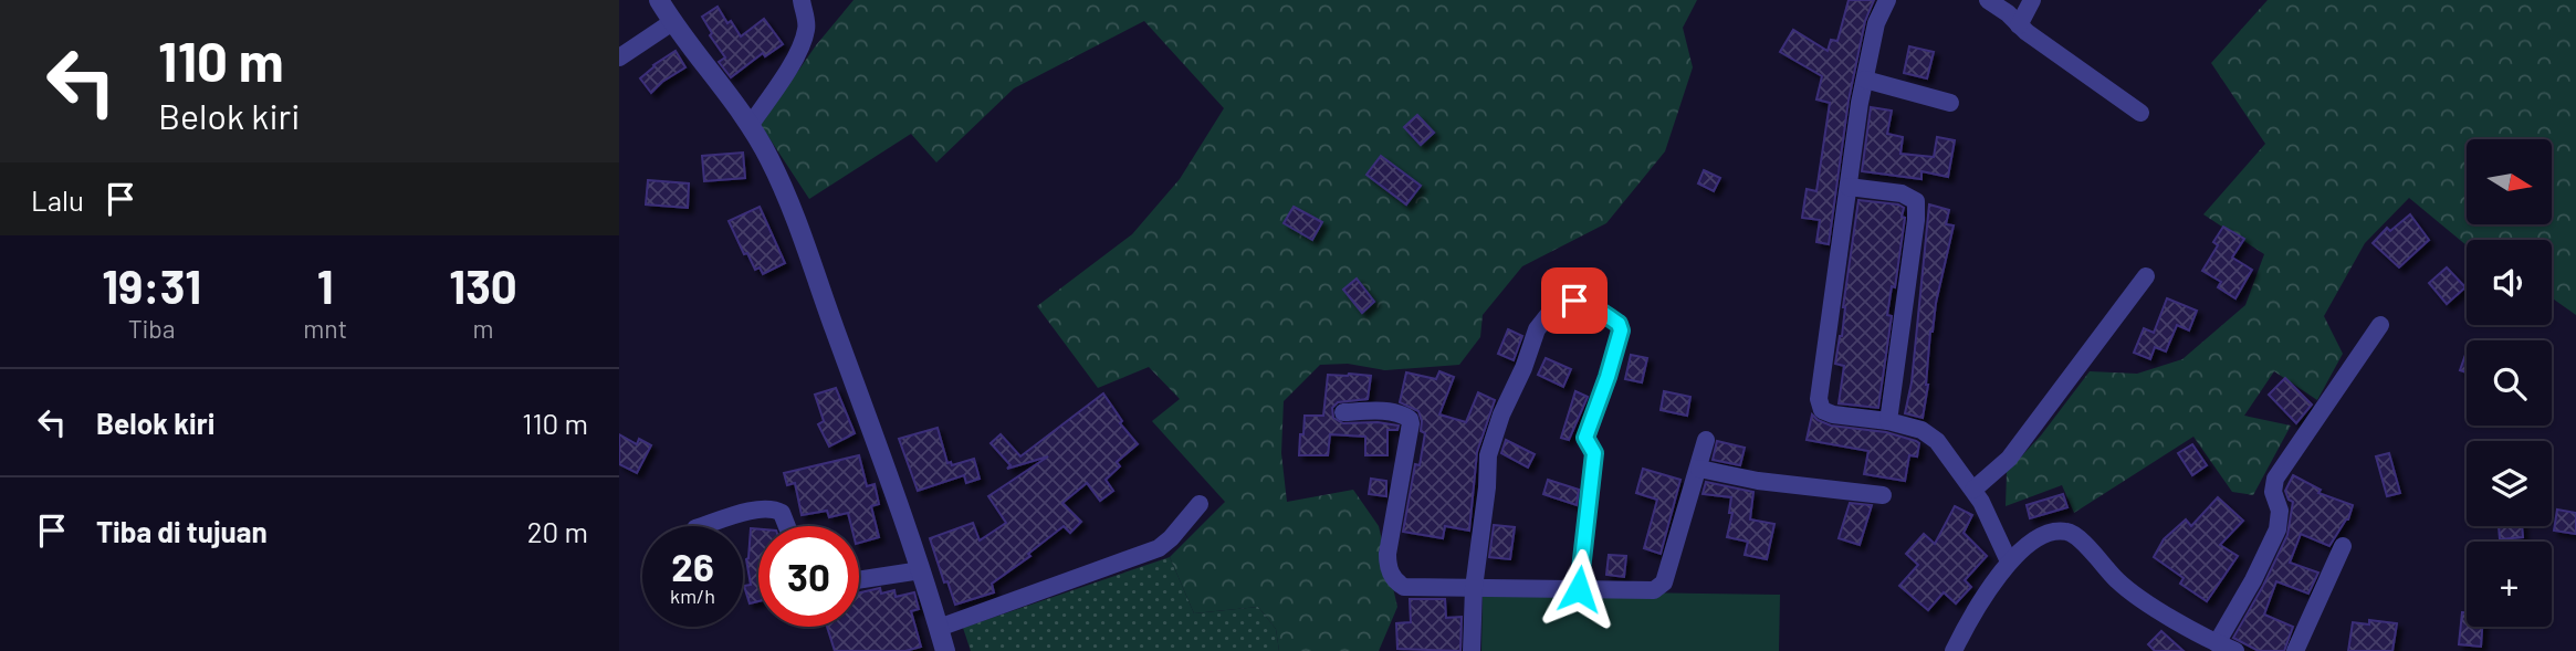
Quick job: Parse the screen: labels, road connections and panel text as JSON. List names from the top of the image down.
{
  "north": "right",
  "page": {
    "turn": ["110 m", "Belok kiri"],
    "map_buttons": "+",
    "then": "Lalu",
    "eta": [
      "19:31",
      "Tiba",
      "1",
      "mnt",
      "130",
      "m"
    ],
    "list": [
      {
        "name": "Belok kiri",
        "value": "110 m"
      },
      {
        "name": "Tiba di tujuan",
        "value": "20 m"
      }
    ],
    "speed": "26 km/h",
    "limit": "30"
  }
}
